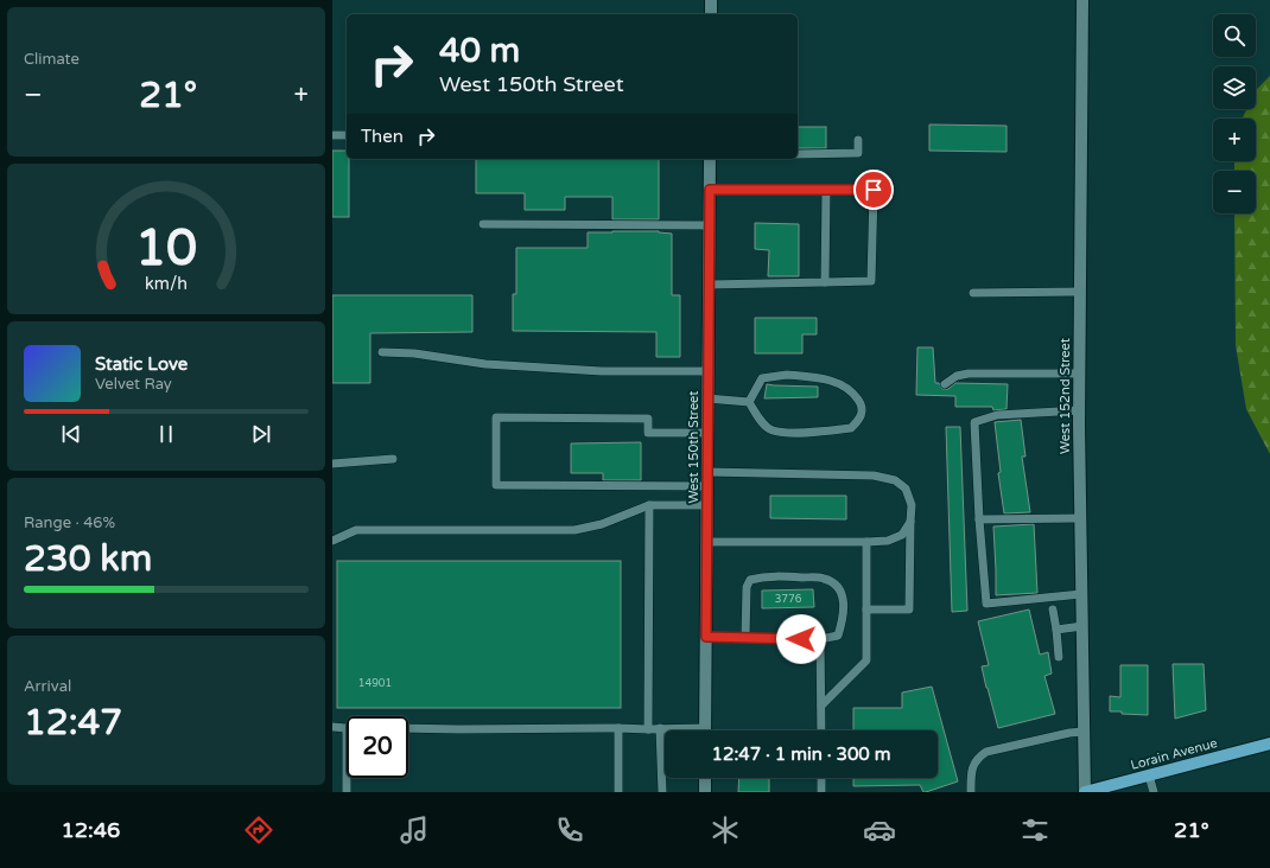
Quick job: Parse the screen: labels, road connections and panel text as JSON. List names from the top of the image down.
{
  "streets": {
    "main road": ["Lorain Avenue"],
    "street": ["West 152nd Street", "West 150th Street"]
  },
  "crossings": [
    ["West 152nd Street", "Lorain Avenue"]
  ],
  "house_numbers": ["3776", "14901"],
  "page": {
    "tile": [
      "Climate",
      ["Range · 46%", "230 km"],
      ["Arrival", "12:47"]
    ],
    "map_buttons": ["+", "−"],
    "turn": ["40 m", "West 150th Street"],
    "heat": ["−", "21°", "+"],
    "then": "Then",
    "song": ["Static Love", "Velvet Ray"],
    "limit": "20",
    "trip": "12:47 · 1 min · 300 m",
    "tabs": ["12:46", "21°"],
    "gauge": ["10", "km/h"]
  }
}
